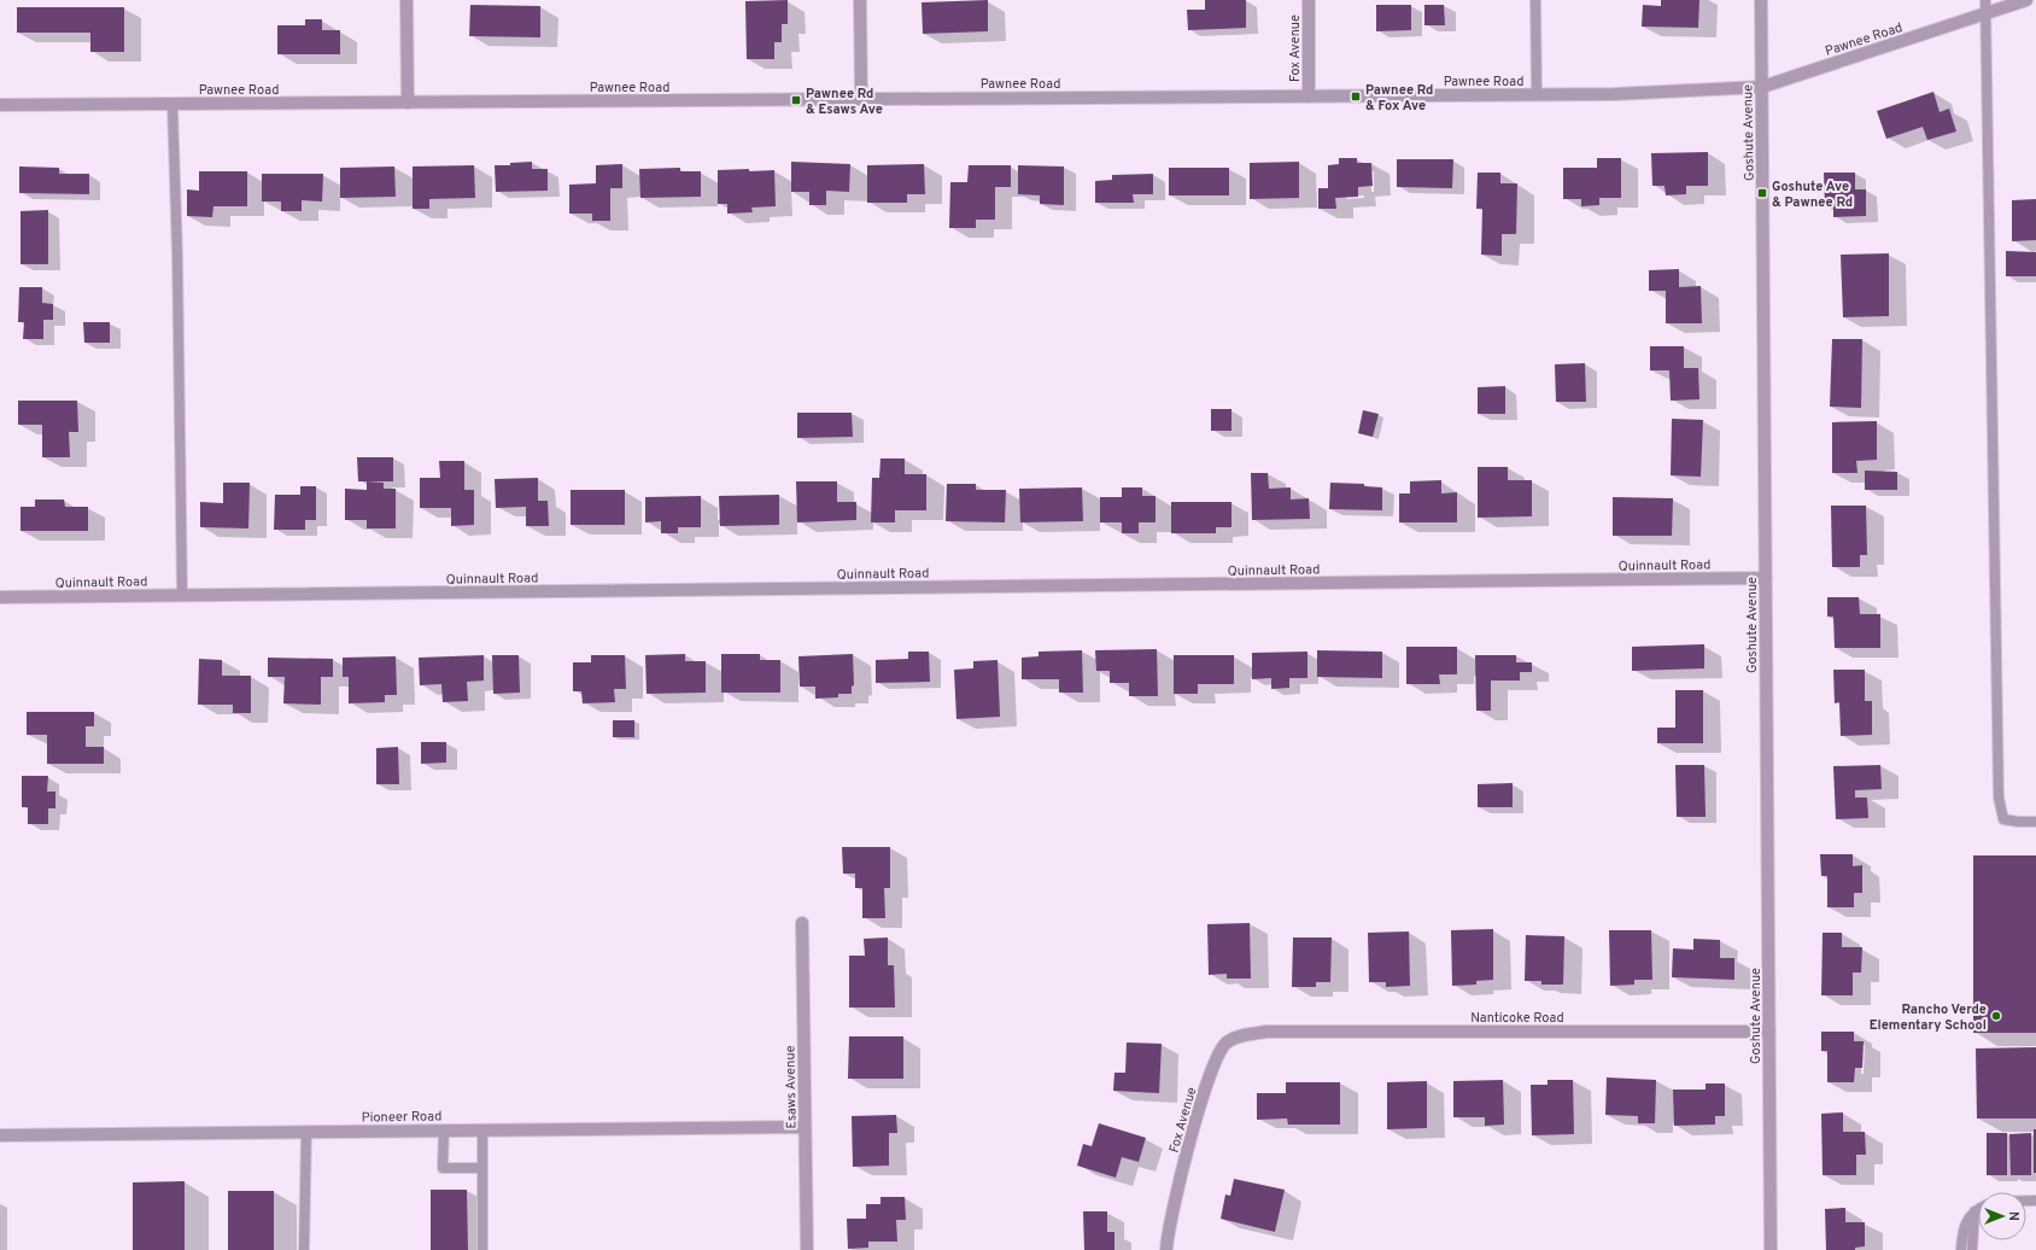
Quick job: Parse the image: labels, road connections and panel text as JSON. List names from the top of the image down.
{
  "streets": {
    "street": [
      "Pawnee Road",
      "Fox Avenue",
      "Goshute Avenue",
      "Quinnault Road",
      "Nanticoke Road",
      "Esaws Avenue",
      "Pioneer Road"
    ]
  },
  "crossings": [
    ["Pawnee Road", "Fox Avenue"],
    ["Pawnee Road", "Goshute Avenue"],
    ["Fox Avenue", "Nanticoke Road"],
    ["Goshute Avenue", "Quinnault Road"],
    ["Goshute Avenue", "Nanticoke Road"],
    ["Esaws Avenue", "Pioneer Road"]
  ],
  "places": {
    "transit": ["Pawnee Rd & Fox Ave", "Pawnee Rd & Esaws Ave", "Goshute Ave & Pawnee Rd"],
    "other": ["Rancho Verde Elementary School"]
  },
  "north": "right"
}
